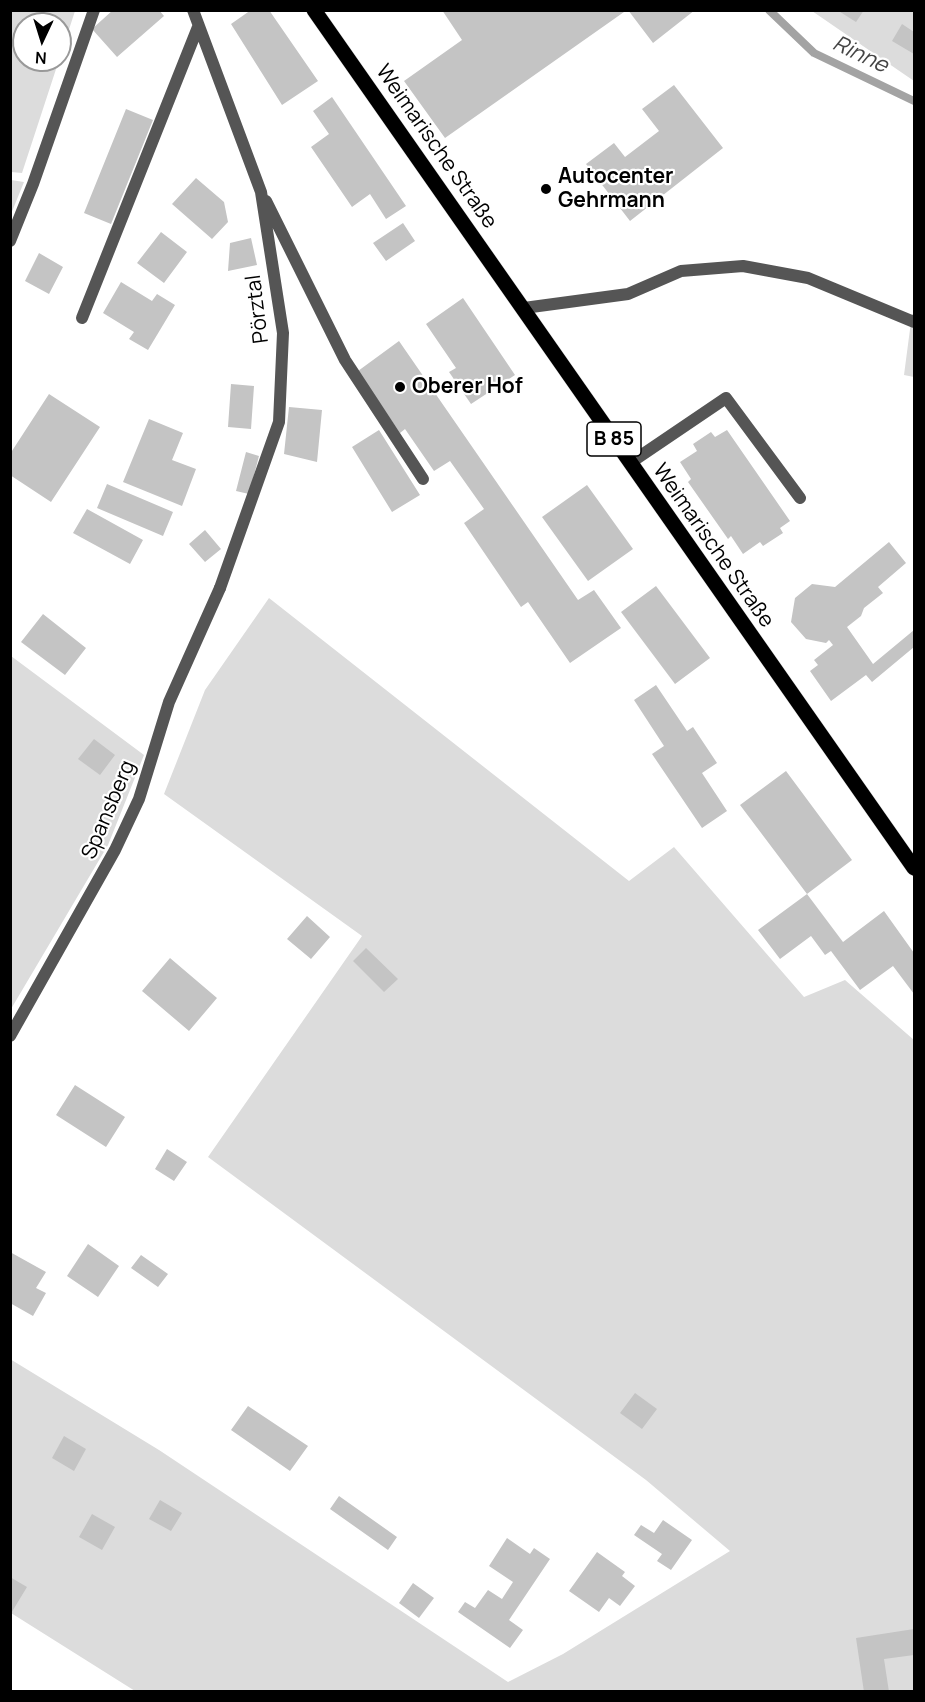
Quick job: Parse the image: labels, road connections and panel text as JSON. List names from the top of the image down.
{
  "streets": {
    "main road": ["Weimarische Straße", "B 85"],
    "street": ["Pörztal", "Spansberg"]
  },
  "crossings": [
    ["Pörztal", "Spansberg"]
  ],
  "water": ["Rinne"],
  "places": ["Autocenter Gehrmann", "Oberer Hof"],
  "north": "bottom"
}
